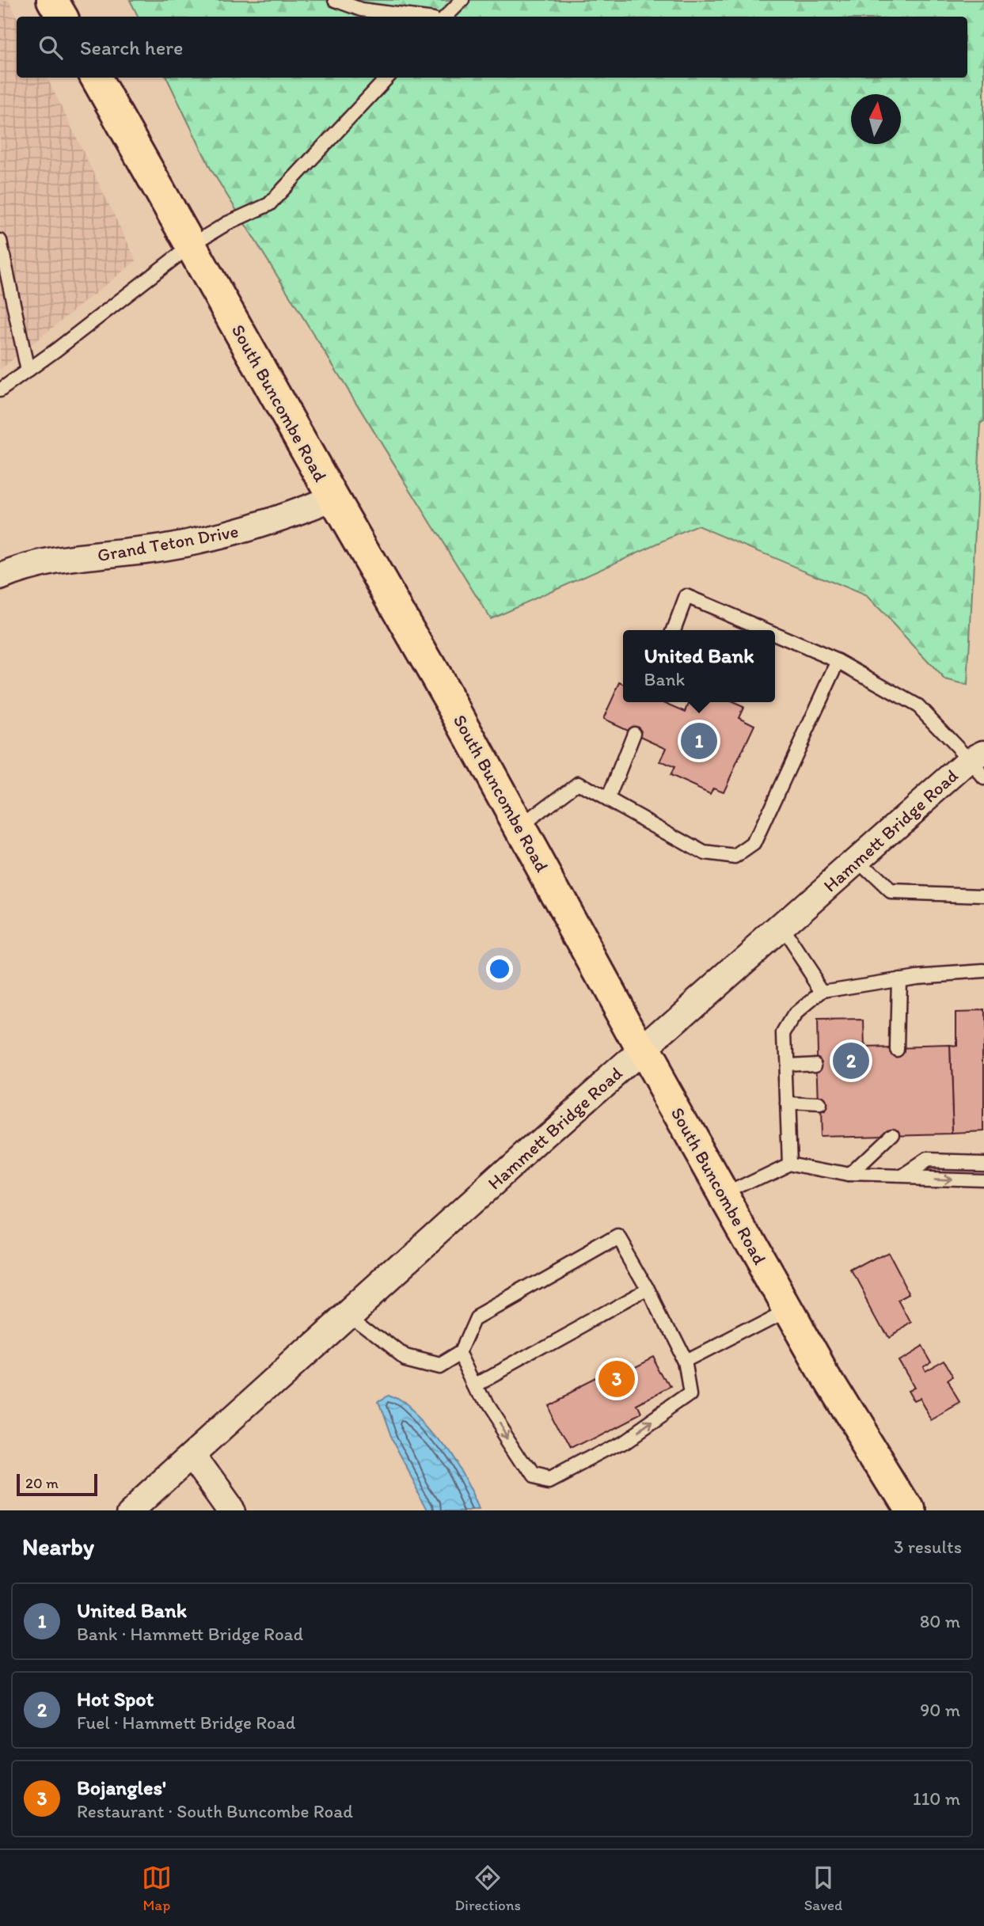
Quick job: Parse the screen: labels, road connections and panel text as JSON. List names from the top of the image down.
{
  "streets": {
    "main road": ["South Buncombe Road"],
    "street": ["Grand Teton Drive", "Hammett Bridge Road"]
  },
  "crossings": [
    ["South Buncombe Road", "Grand Teton Drive"],
    ["South Buncombe Road", "Hammett Bridge Road"]
  ],
  "scale_bar": "20 m",
  "north": "top",
  "page": {
    "search": "Search here",
    "popup": ["United Bank", "Bank"],
    "pins": ["1", "2", "3"],
    "scale": "20 m",
    "heading": ["Nearby", "3 results"],
    "list": [
      {
        "mark": "1",
        "name": "United Bank",
        "note": "Bank · Hammett Bridge Road",
        "value": "80 m"
      },
      {
        "mark": "2",
        "name": "Hot Spot",
        "note": "Fuel · Hammett Bridge Road",
        "value": "90 m"
      },
      {
        "mark": "3",
        "name": "Bojangles'",
        "note": "Restaurant · South Buncombe Road",
        "value": "110 m"
      }
    ],
    "nav": ["Map", "Directions", "Saved"]
  }
}
